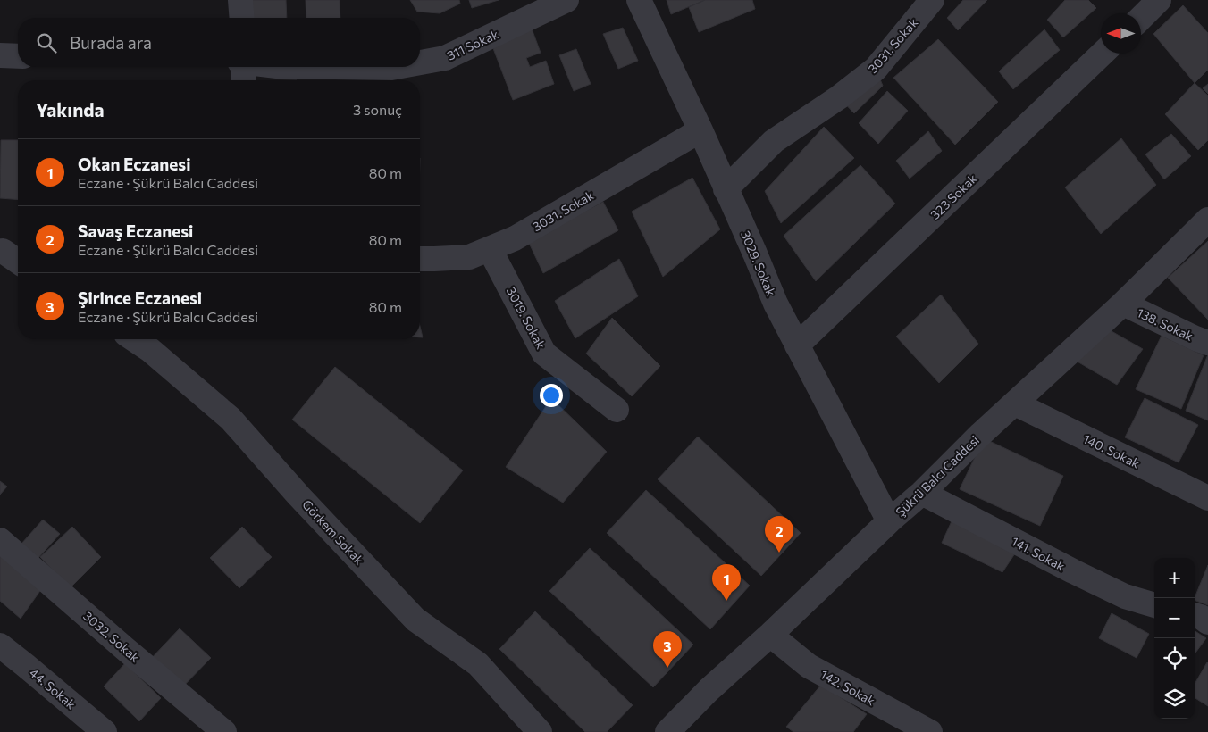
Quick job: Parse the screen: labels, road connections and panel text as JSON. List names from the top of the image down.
{
  "streets": {
    "street": [
      "311 Sokak",
      "3031. Sokak",
      "323 Sokak",
      "3029. Sokak",
      "3019. Sokak",
      "138. Sokak",
      "140. Sokak",
      "Şükrü Balcı Caddesi",
      "Görkem Sokak",
      "141. Sokak",
      "3032. Sokak",
      "142. Sokak",
      "44. Sokak"
    ]
  },
  "crossings": [
    ["3031. Sokak", "3029. Sokak"],
    ["3031. Sokak", "3019. Sokak"],
    ["323 Sokak", "3029. Sokak"],
    ["3029. Sokak", "Şükrü Balcı Caddesi"],
    ["138. Sokak", "Şükrü Balcı Caddesi"],
    ["140. Sokak", "Şükrü Balcı Caddesi"],
    ["Şükrü Balcı Caddesi", "141. Sokak"],
    ["Şükrü Balcı Caddesi", "142. Sokak"]
  ],
  "north": "left",
  "page": {
    "search": "Burada ara",
    "heading": ["Yakında", "3 sonuç"],
    "list": [
      {
        "mark": "1",
        "name": "Okan Eczanesi",
        "note": "Eczane · Şükrü Balcı Caddesi",
        "value": "80 m"
      },
      {
        "mark": "2",
        "name": "Savaş Eczanesi",
        "note": "Eczane · Şükrü Balcı Caddesi",
        "value": "80 m"
      },
      {
        "mark": "3",
        "name": "Şirince Eczanesi",
        "note": "Eczane · Şükrü Balcı Caddesi",
        "value": "80 m"
      }
    ],
    "pins": ["2", "1", "3"],
    "map_buttons": ["+", "−"]
  }
}
